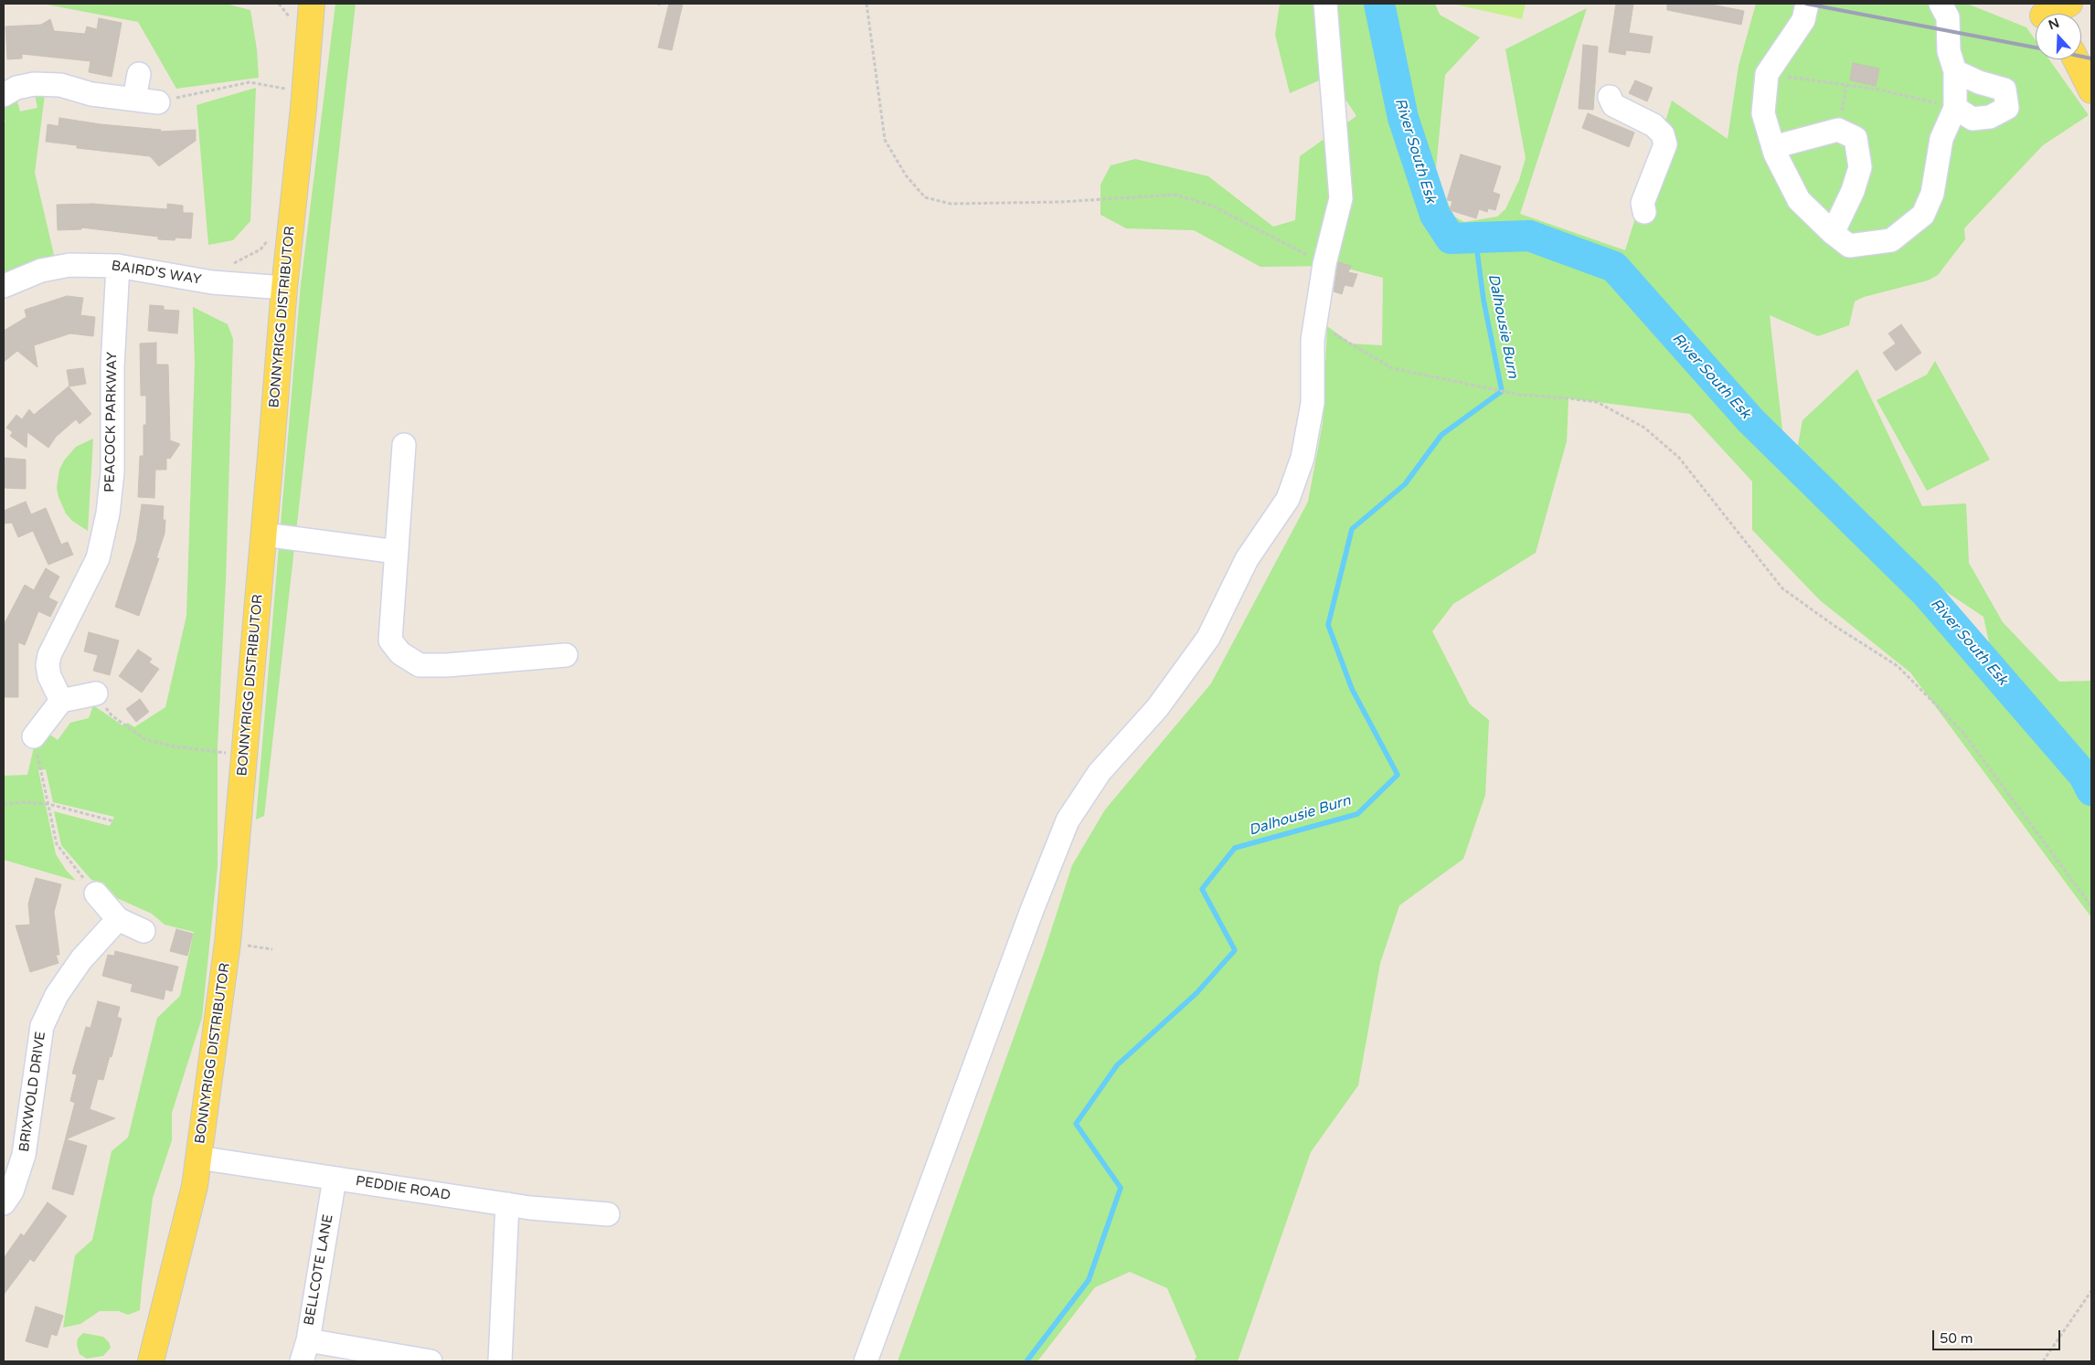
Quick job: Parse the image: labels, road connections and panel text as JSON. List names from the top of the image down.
{
  "streets": {
    "main road": ["BONNYRIGG DISTRIBUTOR"],
    "street": [
      "BAIRD'S WAY",
      "PEACOCK PARKWAY",
      "BRIXWOLD DRIVE",
      "PEDDIE ROAD",
      "BELLCOTE LANE"
    ]
  },
  "crossings": [
    ["BAIRD'S WAY", "BONNYRIGG DISTRIBUTOR"],
    ["BAIRD'S WAY", "PEACOCK PARKWAY"],
    ["BONNYRIGG DISTRIBUTOR", "PEDDIE ROAD"],
    ["PEDDIE ROAD", "BELLCOTE LANE"]
  ],
  "water": ["River South Esk", "Dalhousie Burn"],
  "scale_bar": "50 m",
  "north": "top"
}
